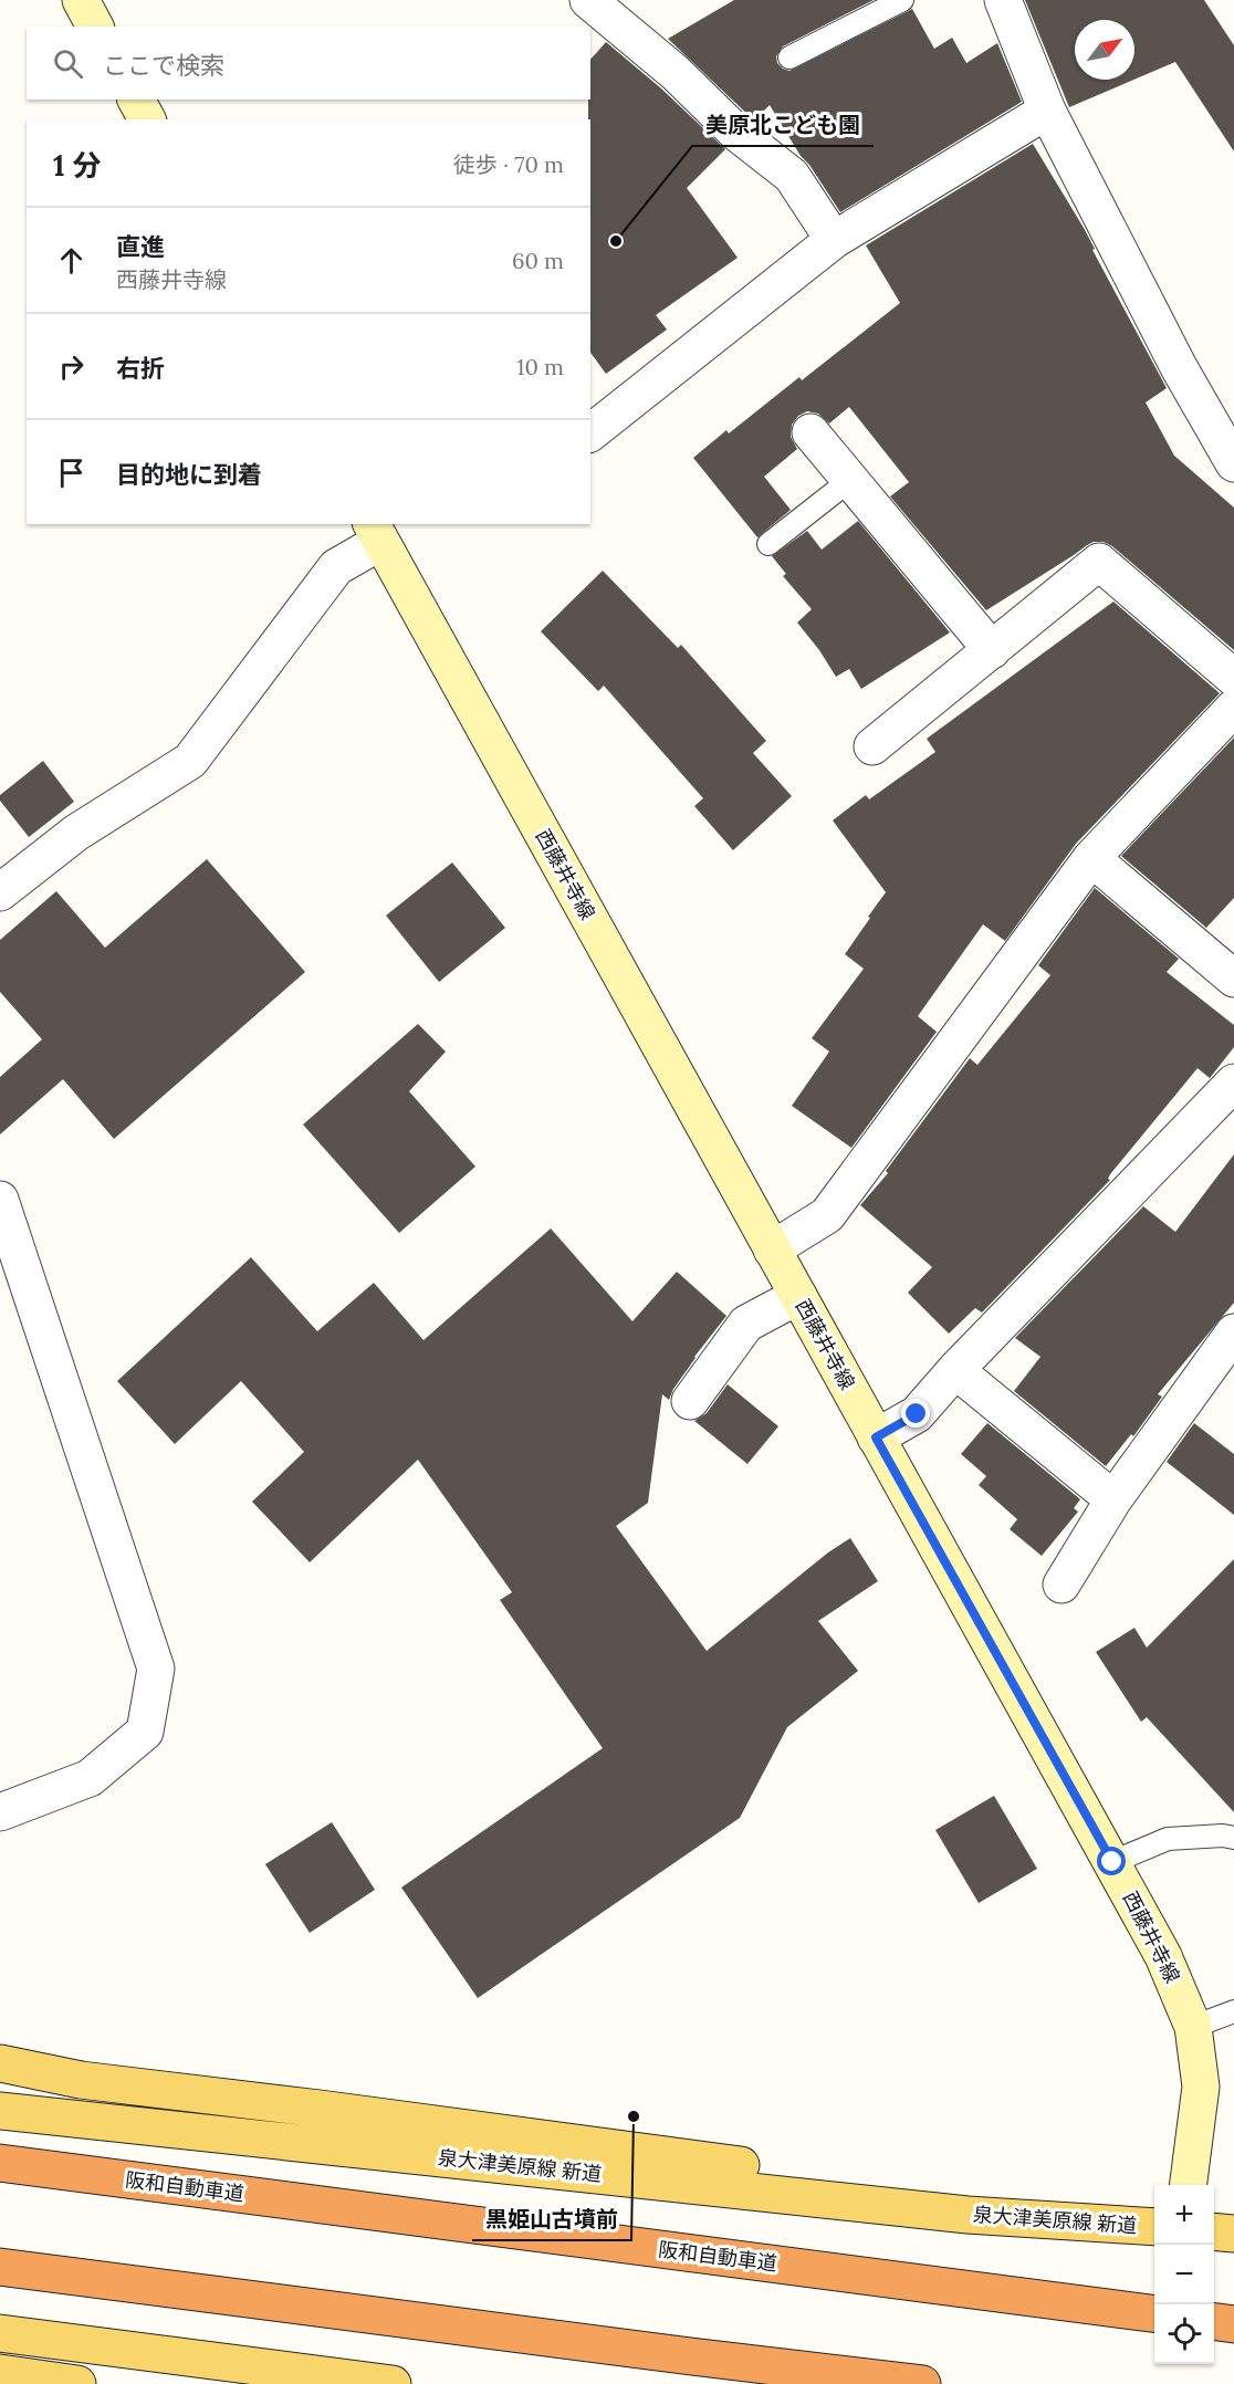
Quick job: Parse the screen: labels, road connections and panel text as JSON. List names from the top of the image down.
{
  "streets": {
    "highway": ["阪和自動車道"],
    "main road": ["西藤井寺線", "泉大津美原線 新道"]
  },
  "places": ["美原北こども園", "黒姫山古墳前"],
  "north": "top right",
  "page": {
    "search": "ここで検索",
    "heading": ["1 分", "徒歩 · 70 m"],
    "list": [
      ["直進", "西藤井寺線", "60 m"],
      ["右折", "10 m"],
      "目的地に到着"
    ],
    "map_buttons": ["+", "−"]
  }
}
